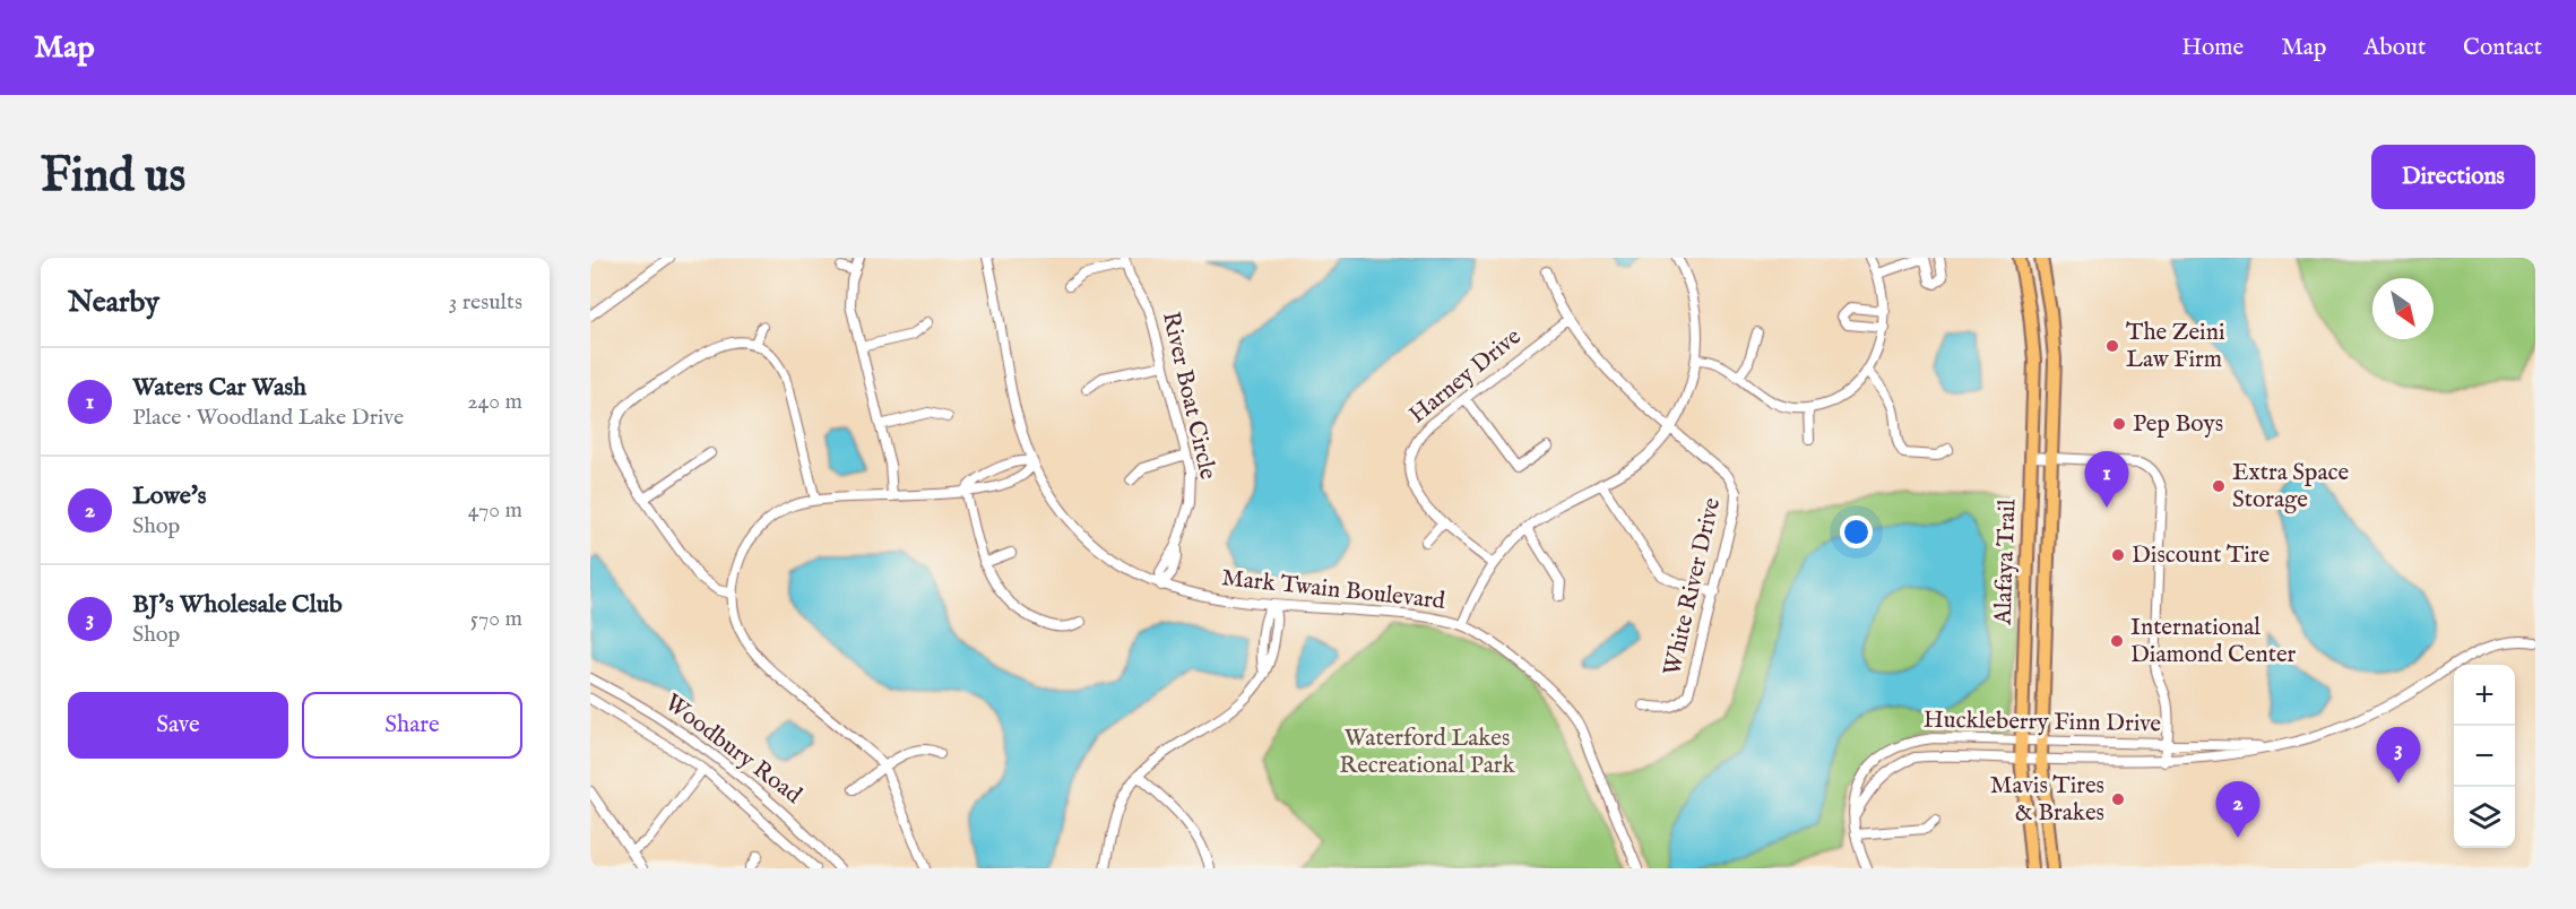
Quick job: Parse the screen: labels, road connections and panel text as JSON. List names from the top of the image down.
{
  "streets": {
    "main road": ["Alafaya Trail"],
    "street": [
      "Harney Drive",
      "River Boat Circle",
      "White River Drive",
      "Mark Twain Boulevard",
      "Huckleberry Finn Drive",
      "Woodbury Road"
    ]
  },
  "crossings": [
    ["Harney Drive", "White River Drive"],
    ["River Boat Circle", "Mark Twain Boulevard"],
    ["Alafaya Trail", "Huckleberry Finn Drive"]
  ],
  "parks": ["Waterford Lakes Recreational Park"],
  "places": [
    "The Zeini Law Firm",
    "Pep Boys",
    "Extra Space Storage",
    "Discount Tire",
    "International Diamond Center",
    "Mavis Tires & Brakes"
  ],
  "north": "bottom right",
  "page": {
    "header": "Map",
    "nav": [
      "Home",
      "Map",
      "About",
      "Contact"
    ],
    "buttons": [
      "Directions",
      ["Save", "Share"]
    ],
    "title": "Find us",
    "heading": ["Nearby", "3 results"],
    "list": [
      {
        "mark": "1",
        "name": "Waters Car Wash",
        "note": "Place · Woodland Lake Drive",
        "value": "240 m"
      },
      {
        "mark": "2",
        "name": "Lowe's",
        "note": "Shop",
        "value": "470 m"
      },
      {
        "mark": "3",
        "name": "BJ's Wholesale Club",
        "note": "Shop",
        "value": "570 m"
      }
    ],
    "pins": ["1", "3", "2"],
    "map_buttons": ["+", "−"]
  }
}
